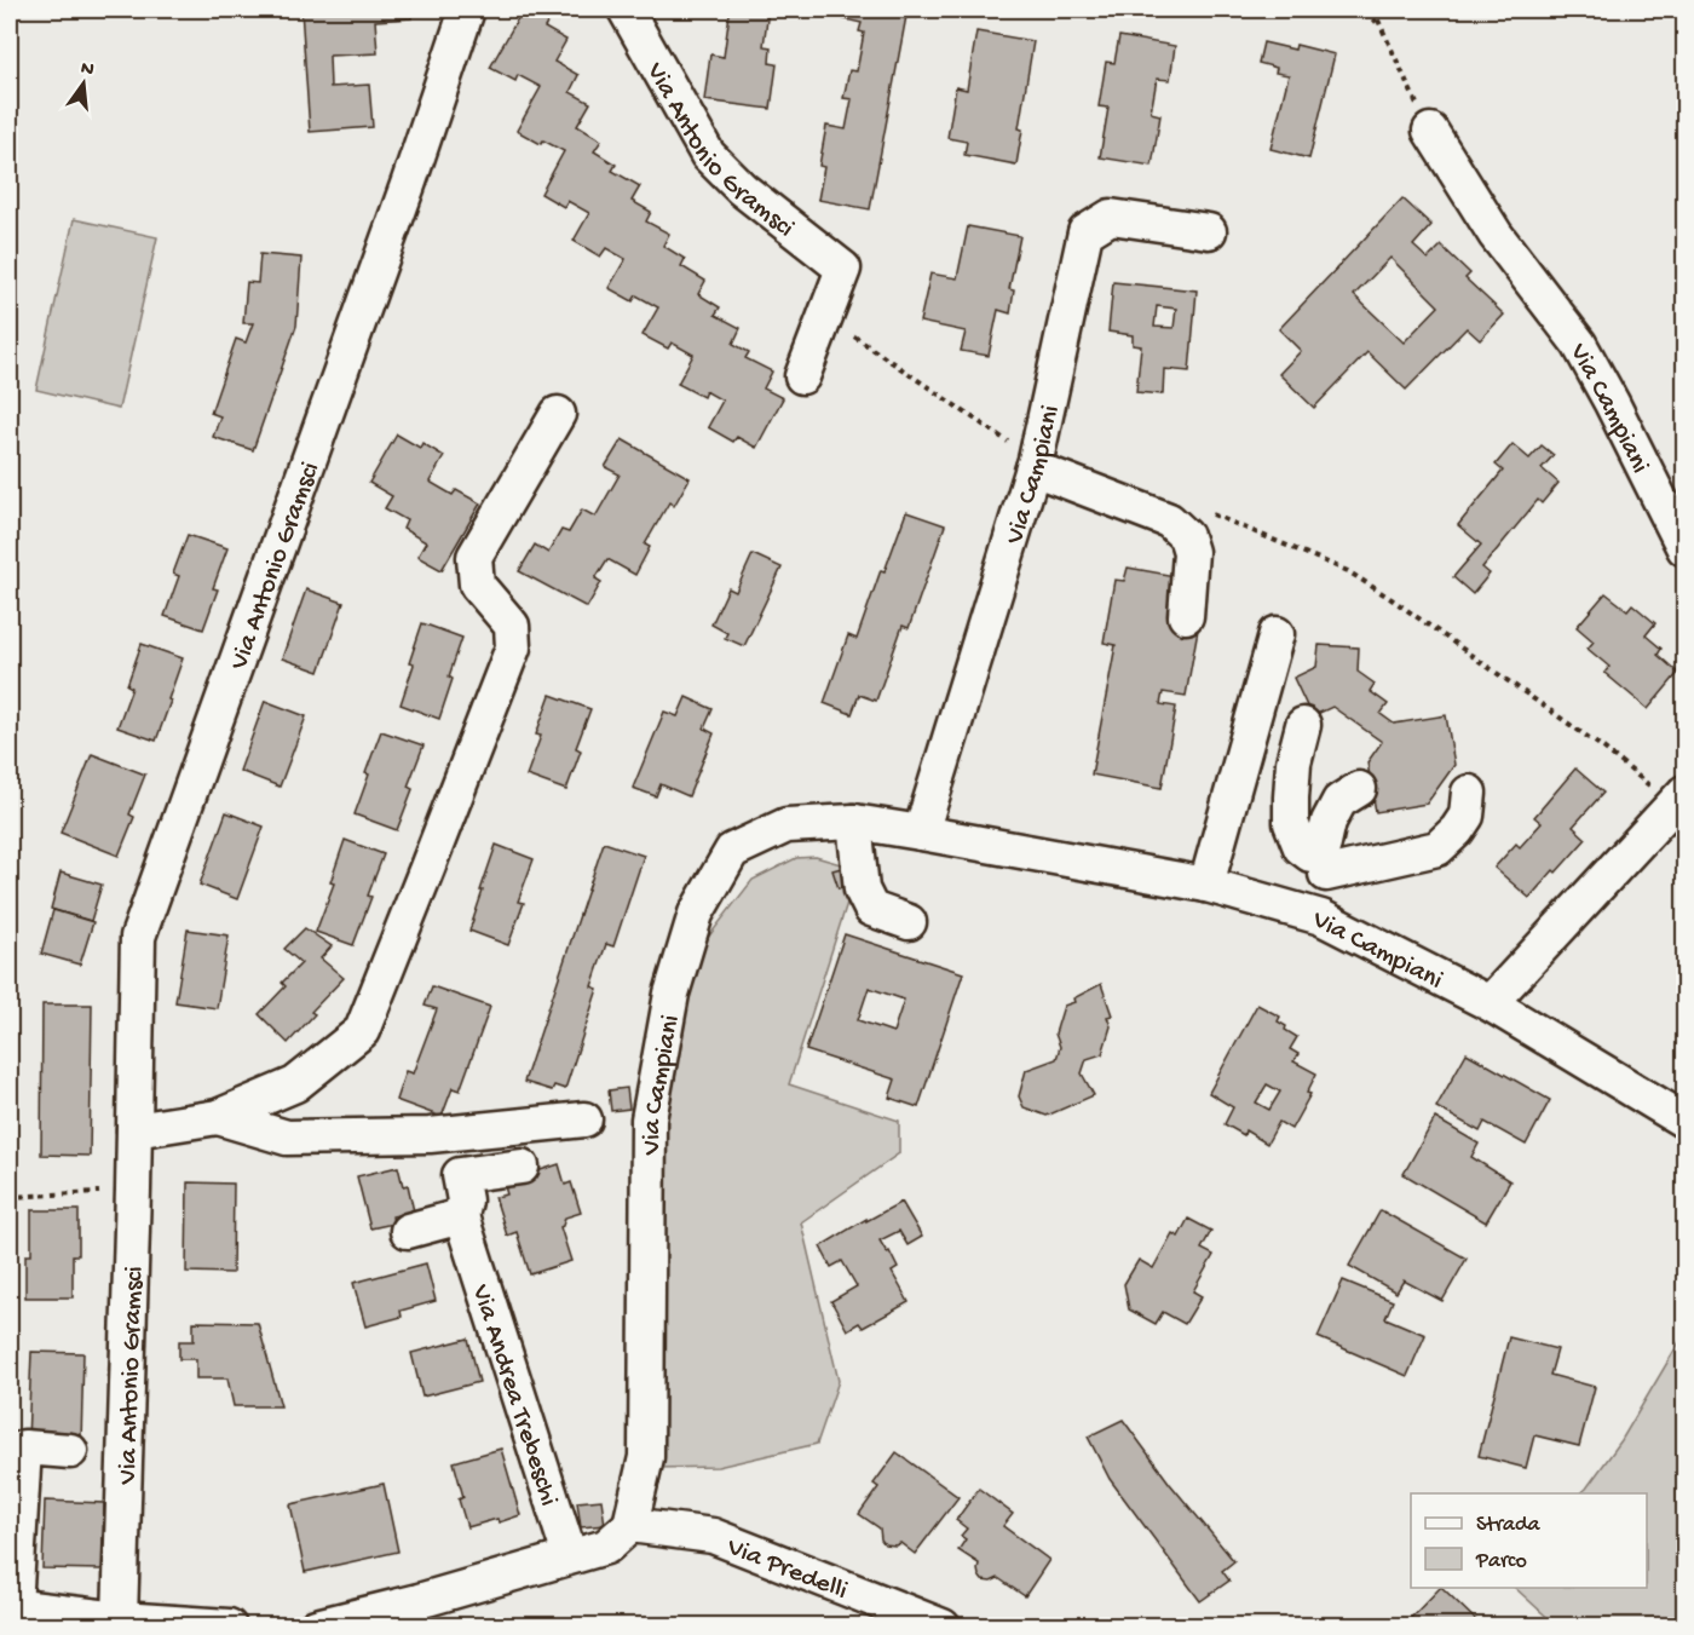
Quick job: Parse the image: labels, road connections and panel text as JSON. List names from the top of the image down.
{
  "streets": {
    "street": [
      "Via Antonio Gramsci",
      "Via Campiani",
      "Via Andrea Trebeschi",
      "Via Predelli"
    ]
  },
  "crossings": [
    ["Via Campiani", "Via Predelli"]
  ],
  "legend": ["Strada", "Parco"],
  "north": "top"
}
